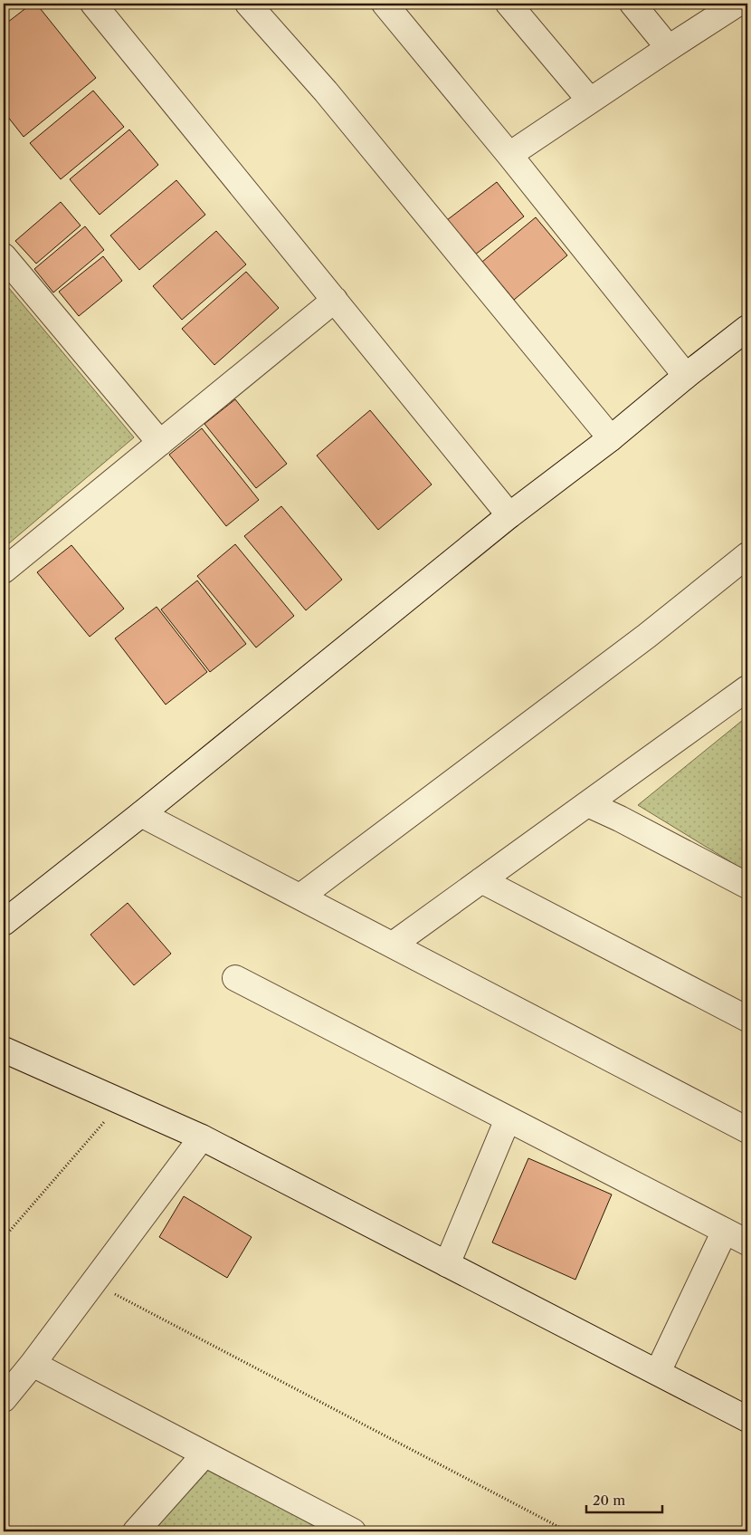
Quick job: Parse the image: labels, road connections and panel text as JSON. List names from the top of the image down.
{
  "scale_bar": "20 m"
}
